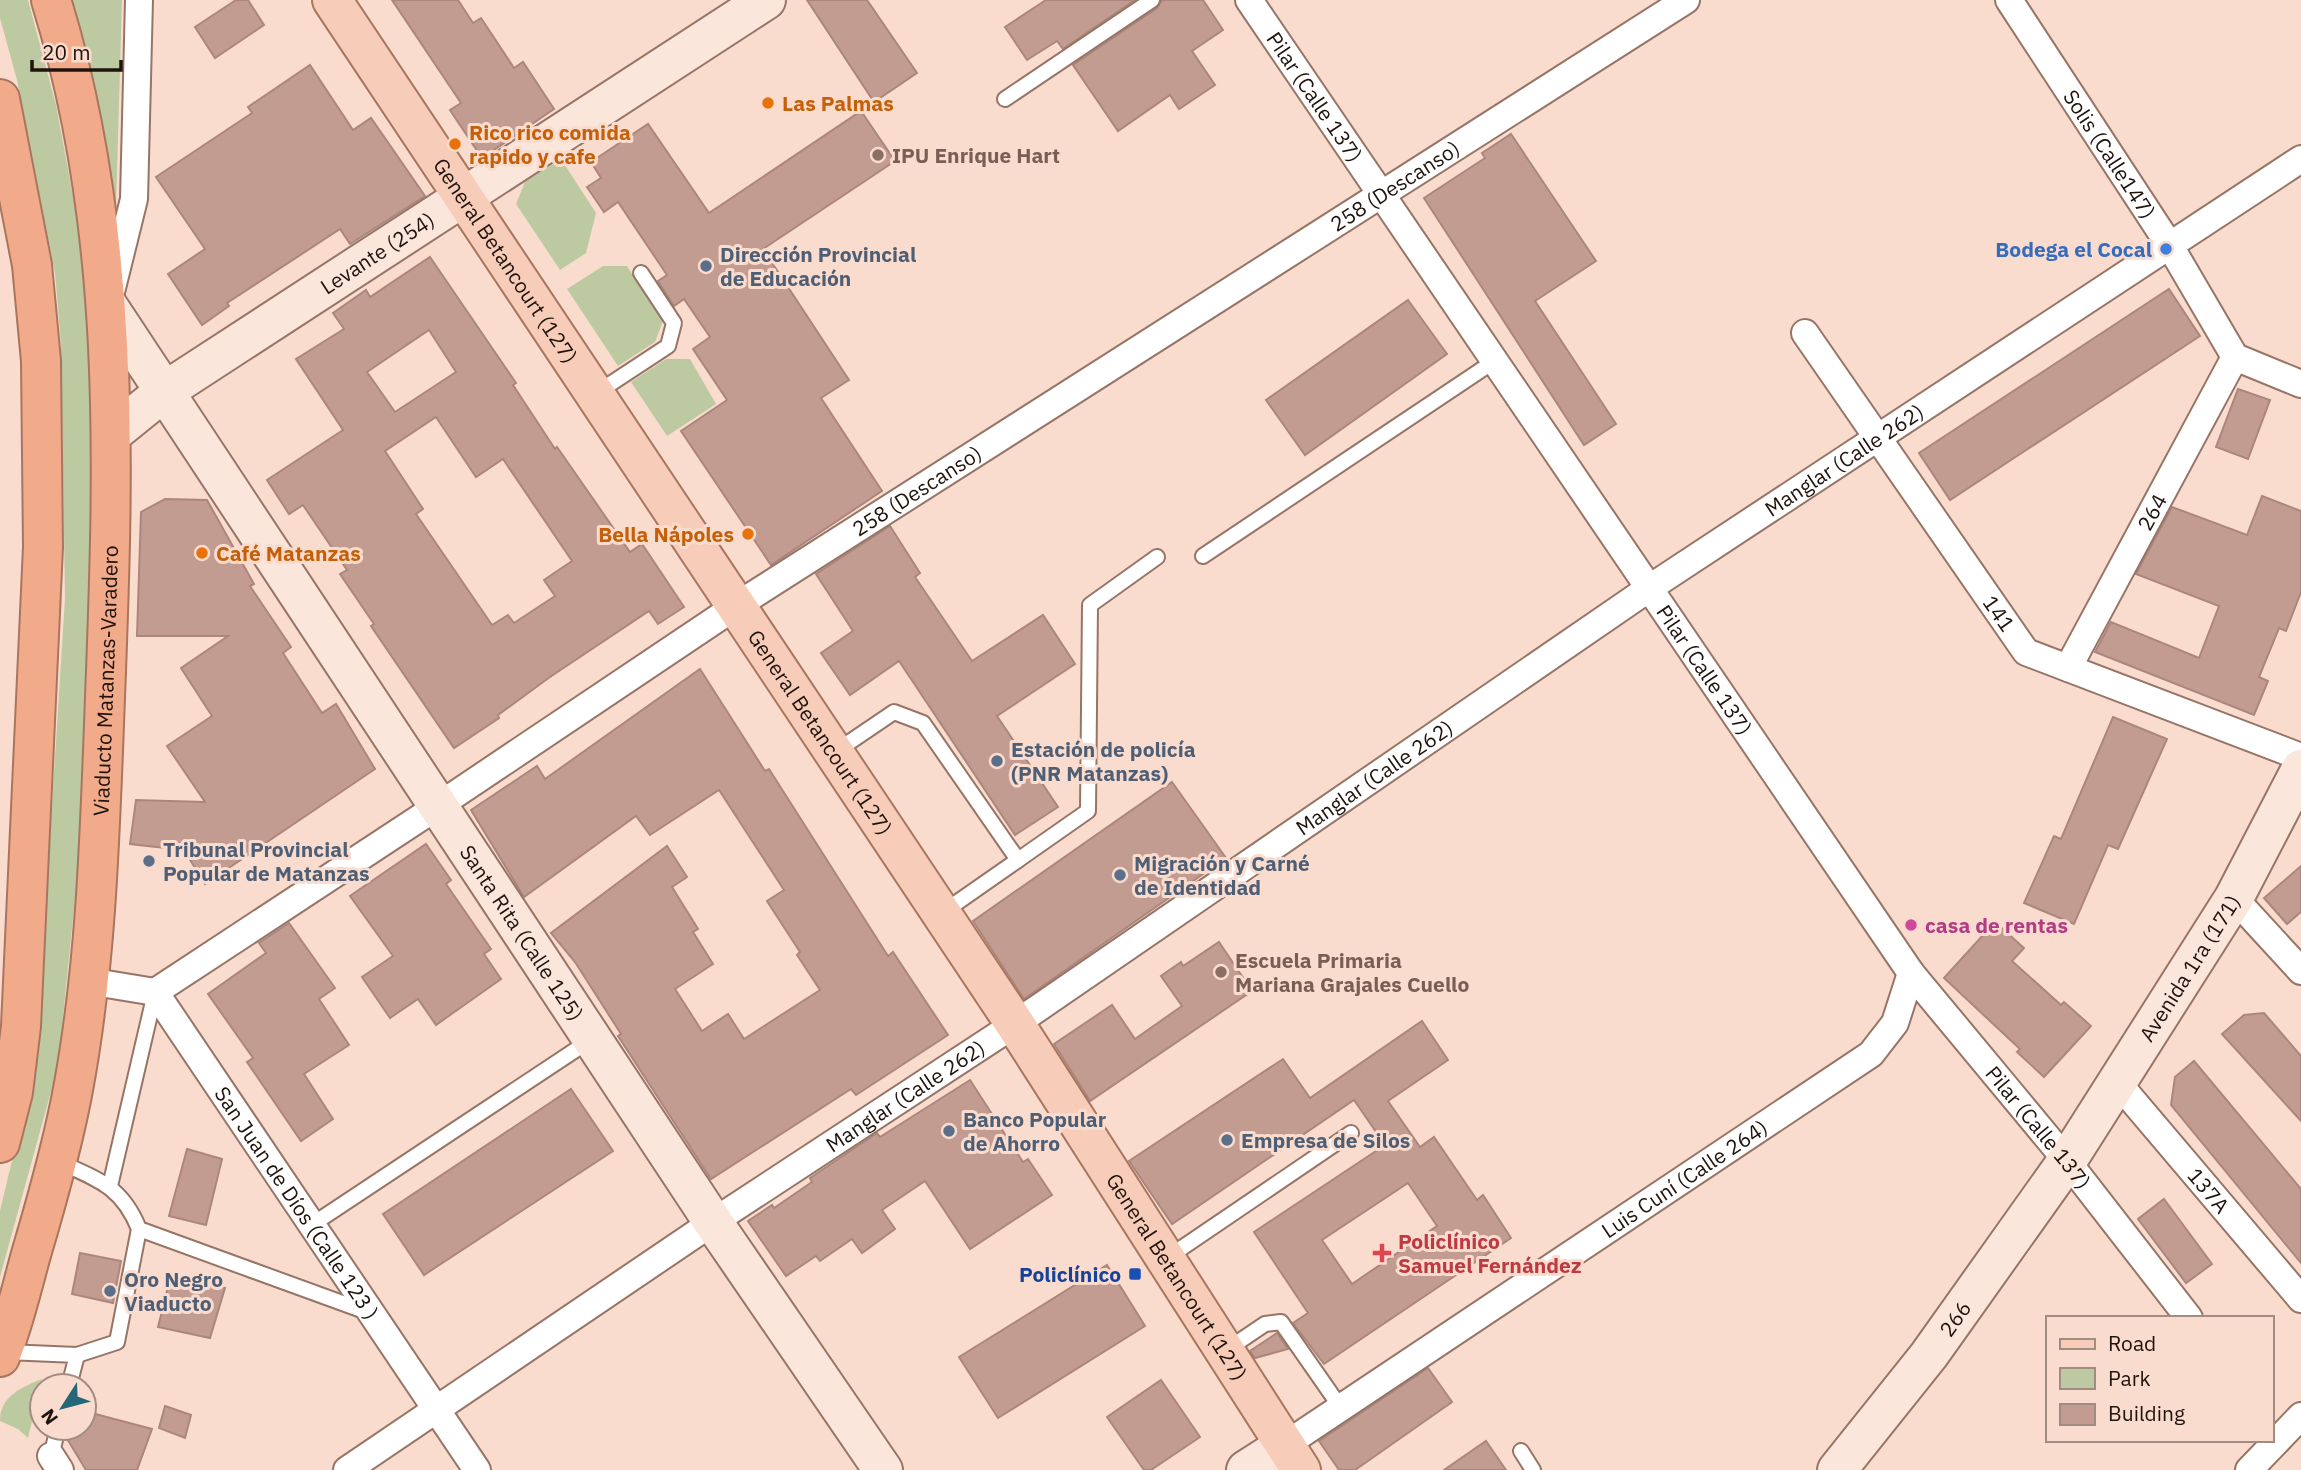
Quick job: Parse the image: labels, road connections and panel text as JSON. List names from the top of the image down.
{
  "streets": {
    "highway": ["Viaducto Matanzas-Varadero"],
    "main road": ["General Betancourt (127)"],
    "street": [
      "Pilar (Calle 137)",
      "Solis (Calle147)",
      "258 (Descanso)",
      "Levante (254)",
      "Manglar (Calle 262)",
      "264",
      "141",
      "Santa Rita (Calle 125)",
      "Avenida 1ra (171)",
      "Luis Cuní (Calle 264)",
      "137A",
      "San Juan de Díos (Calle 123 )",
      "266"
    ]
  },
  "crossings": [
    ["Pilar (Calle 137)", "258 (Descanso)"],
    ["Pilar (Calle 137)", "Manglar (Calle 262)"],
    ["Pilar (Calle 137)", "Avenida 1ra (171)"],
    ["Pilar (Calle 137)", "Luis Cuní (Calle 264)"],
    ["Pilar (Calle 137)", "266"],
    ["Solis (Calle147)", "Manglar (Calle 262)"],
    ["Solis (Calle147)", "264"],
    ["258 (Descanso)", "General Betancourt (127)"],
    ["258 (Descanso)", "Santa Rita (Calle 125)"],
    ["258 (Descanso)", "San Juan de Díos (Calle 123 )"],
    ["Levante (254)", "General Betancourt (127)"],
    ["Levante (254)", "Viaducto Matanzas-Varadero"],
    ["Levante (254)", "Santa Rita (Calle 125)"],
    ["General Betancourt (127)", "Manglar (Calle 262)"],
    ["General Betancourt (127)", "Luis Cuní (Calle 264)"],
    ["Manglar (Calle 262)", "141"],
    ["Manglar (Calle 262)", "Santa Rita (Calle 125)"],
    ["Manglar (Calle 262)", "San Juan de Díos (Calle 123 )"],
    ["264", "141"],
    ["Viaducto Matanzas-Varadero", "Santa Rita (Calle 125)"],
    ["Avenida 1ra (171)", "137A"],
    ["Avenida 1ra (171)", "266"]
  ],
  "places": {
    "other": [
      "Las Palmas",
      "Rico rico comida rapido y cafe",
      "IPU Enrique Hart",
      "Bodega el Cocal",
      "Dirección Provincial de Educación",
      "Bella Nápoles",
      "Café Matanzas",
      "Estación de policía (PNR Matanzas)",
      "Tribunal Provincial Popular de Matanzas",
      "Migración y Carné de Identidad",
      "casa de rentas",
      "Escuela Primaria Mariana Grajales Cuello",
      "Banco Popular de Ahorro",
      "Empresa de Silos",
      "Oro Negro Viaducto"
    ],
    "health": ["Policlínico Samuel Fernández"],
    "transit": ["Policlínico"]
  },
  "legend": ["Road", "Park", "Building"],
  "scale_bar": "20 m",
  "north": "bottom left"
}
